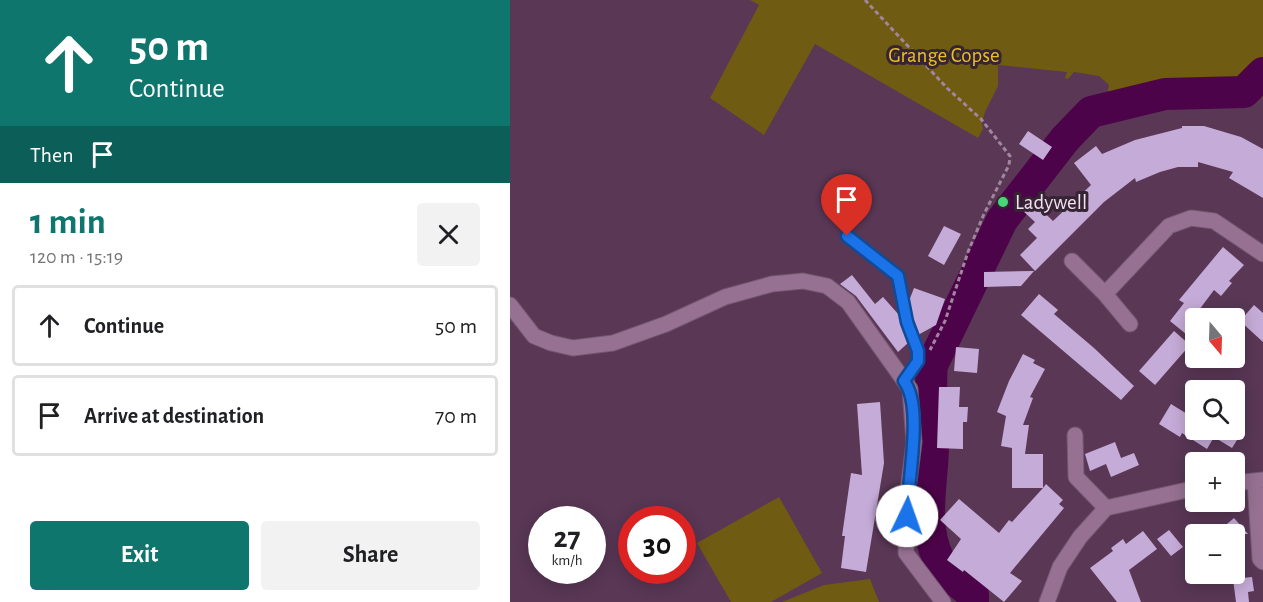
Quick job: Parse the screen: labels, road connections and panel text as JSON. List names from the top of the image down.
{
  "parks": ["Grange Copse"],
  "places": ["Ladywell"],
  "north": "bottom",
  "page": {
    "turn": ["50 m", "Continue"],
    "then": "Then",
    "heading": ["1 min", "120 m · 15:19"],
    "list": [
      {
        "name": "Continue",
        "value": "50 m"
      },
      {
        "name": "Arrive at destination",
        "value": "70 m"
      }
    ],
    "map_buttons": ["+", "−"],
    "speed": "27 km/h",
    "limit": "30",
    "buttons": ["Exit", "Share"]
  }
}
